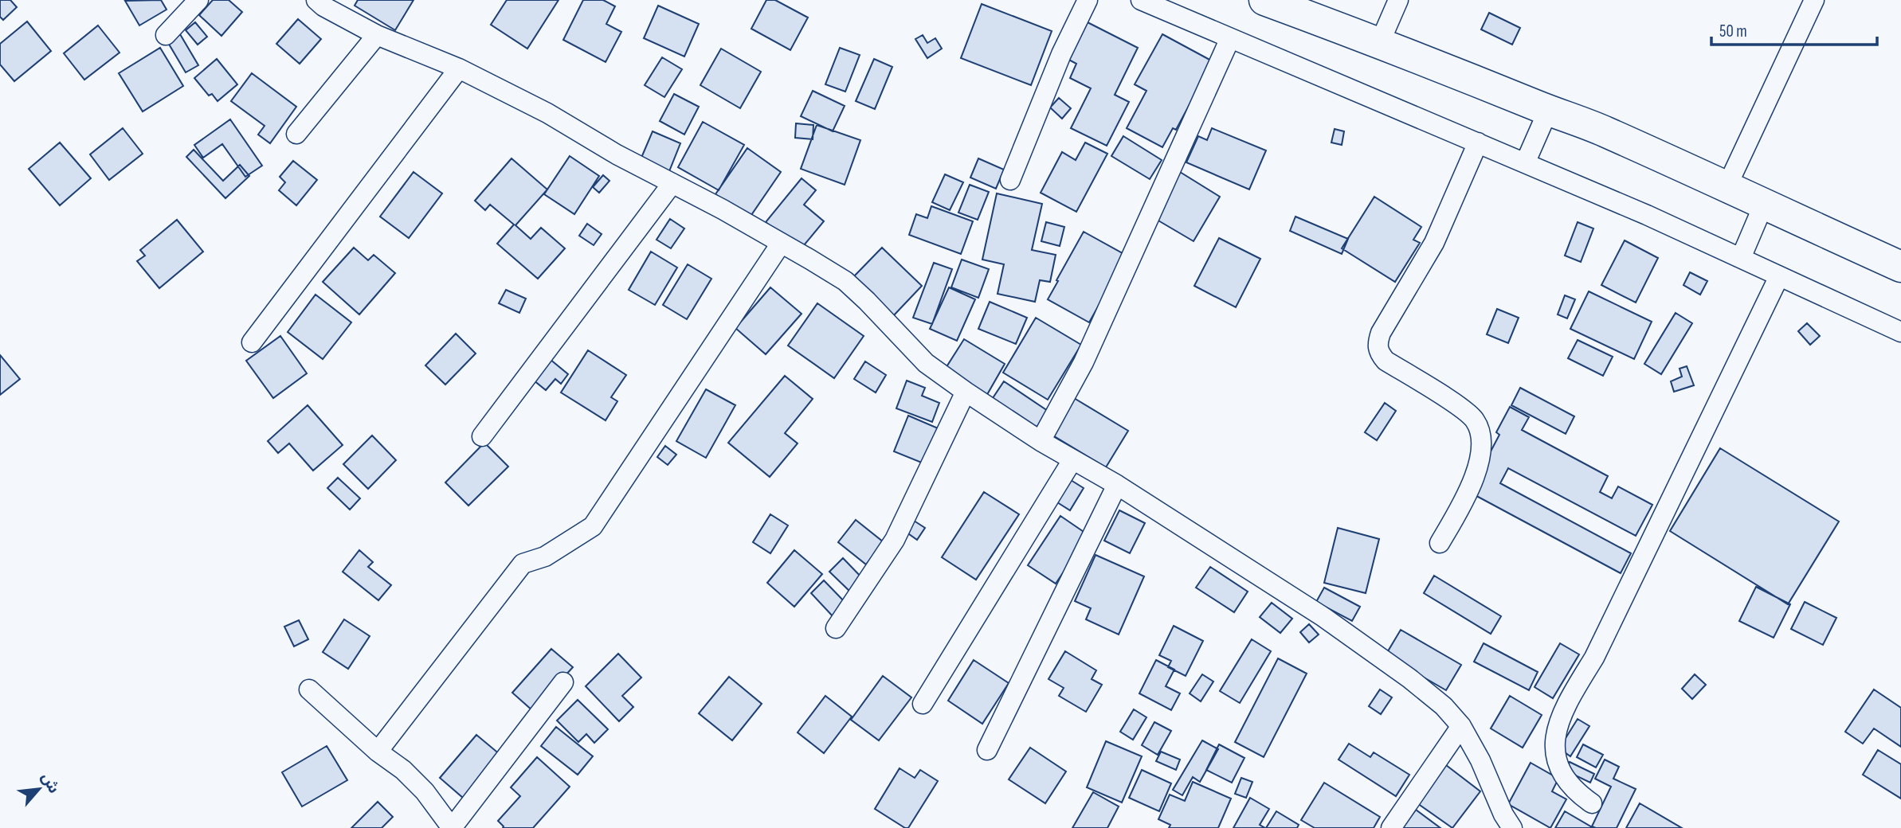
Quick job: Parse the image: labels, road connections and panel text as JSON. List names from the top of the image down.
{
  "scale_bar": "50 m",
  "north": "top right"
}
